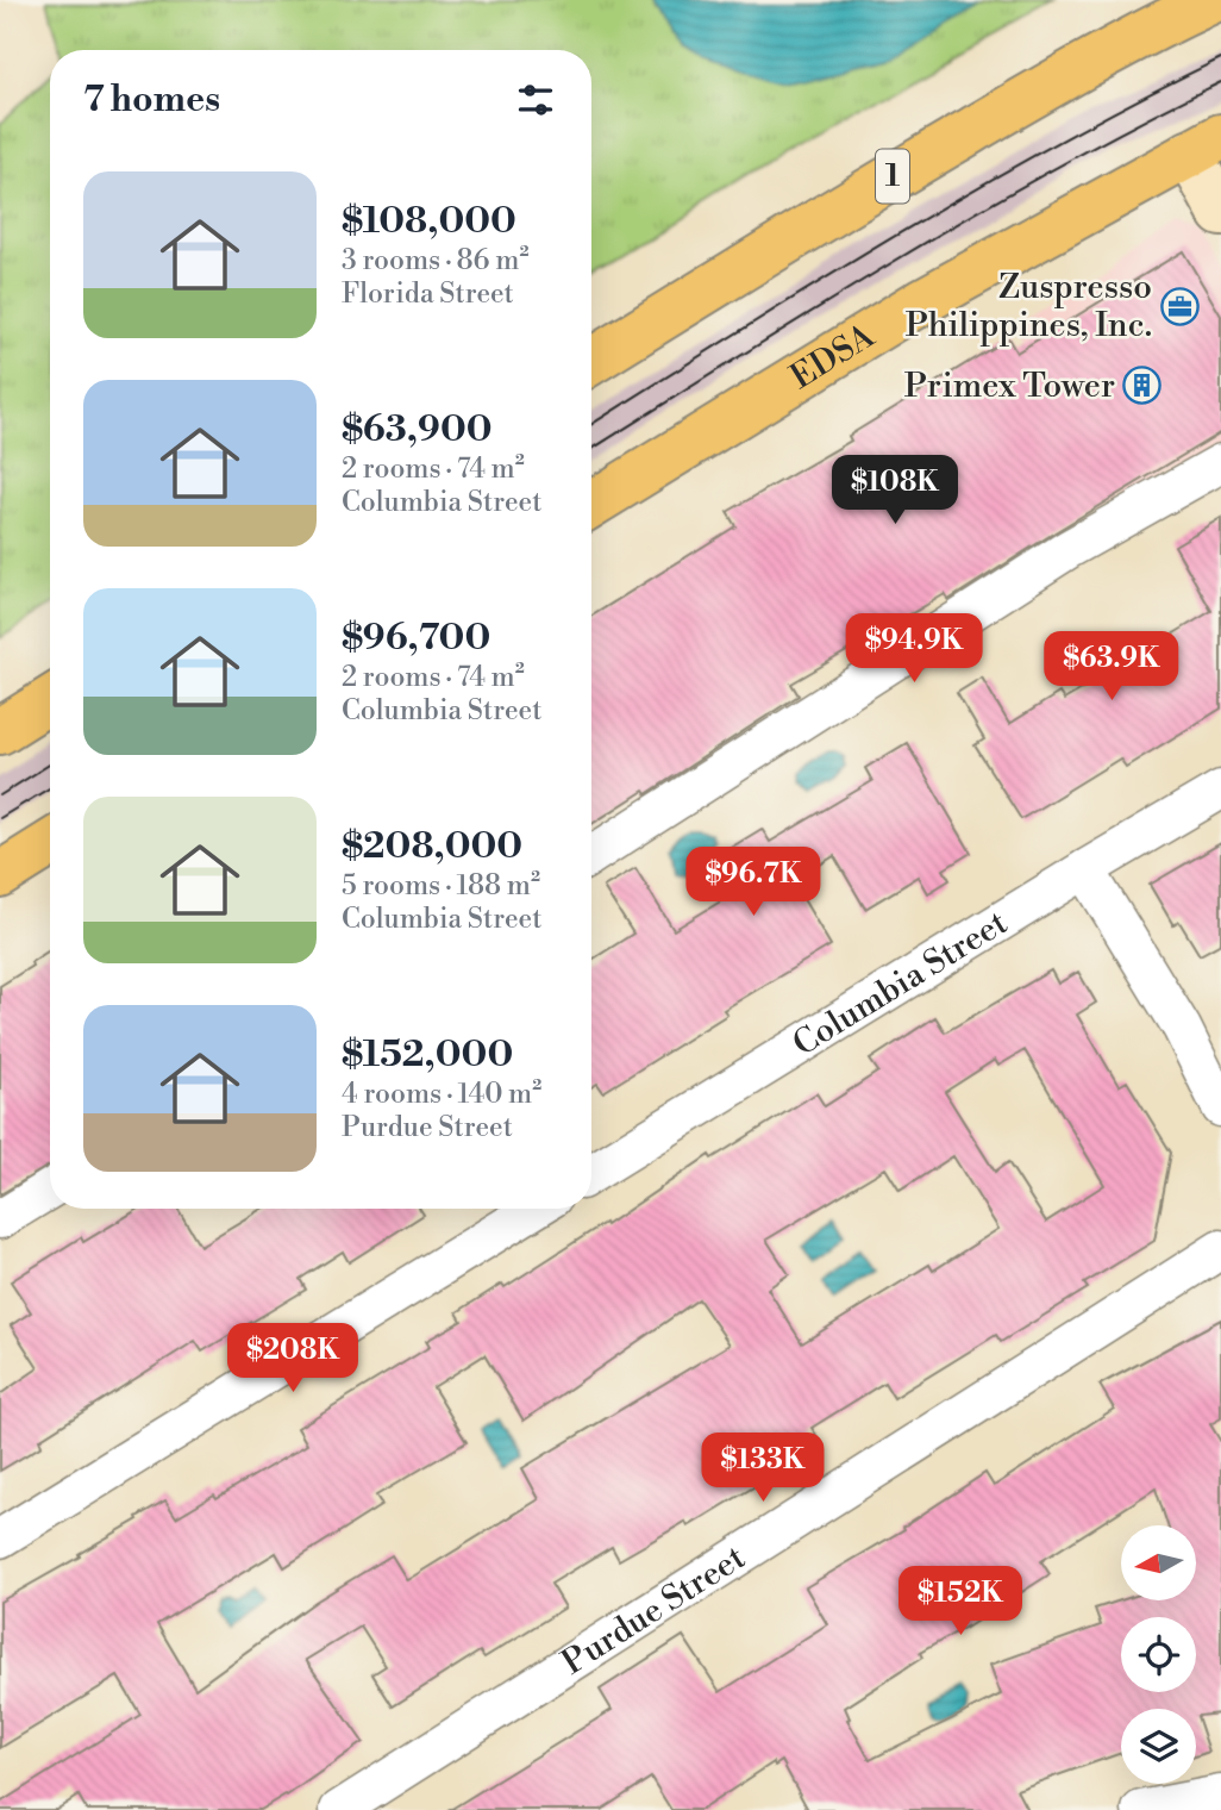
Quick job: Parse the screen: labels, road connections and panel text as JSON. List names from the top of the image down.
{
  "streets": {
    "highway": ["1", "EDSA"],
    "street": ["Columbia Street", "Purdue Street"]
  },
  "places": {
    "office": ["Zuspresso Philippines, Inc."],
    "building": ["Primex Tower"]
  },
  "north": "left",
  "page": {
    "heading": "7 homes",
    "list": [
      {
        "name": "$108,000",
        "note": "3 rooms · 86 m² · Florida Street"
      },
      {
        "name": "$63,900",
        "note": "2 rooms · 74 m² · Columbia Street"
      },
      {
        "name": "$96,700",
        "note": "2 rooms · 74 m² · Columbia Street"
      },
      {
        "name": "$208,000",
        "note": "5 rooms · 188 m² · Columbia Street"
      },
      {
        "name": "$152,000",
        "note": "4 rooms · 140 m² · Purdue Street"
      }
    ],
    "price": [
      "$108K",
      "$94.9K",
      "$63.9K",
      "$96.7K",
      "$208K",
      "$133K",
      "$152K"
    ]
  }
}
